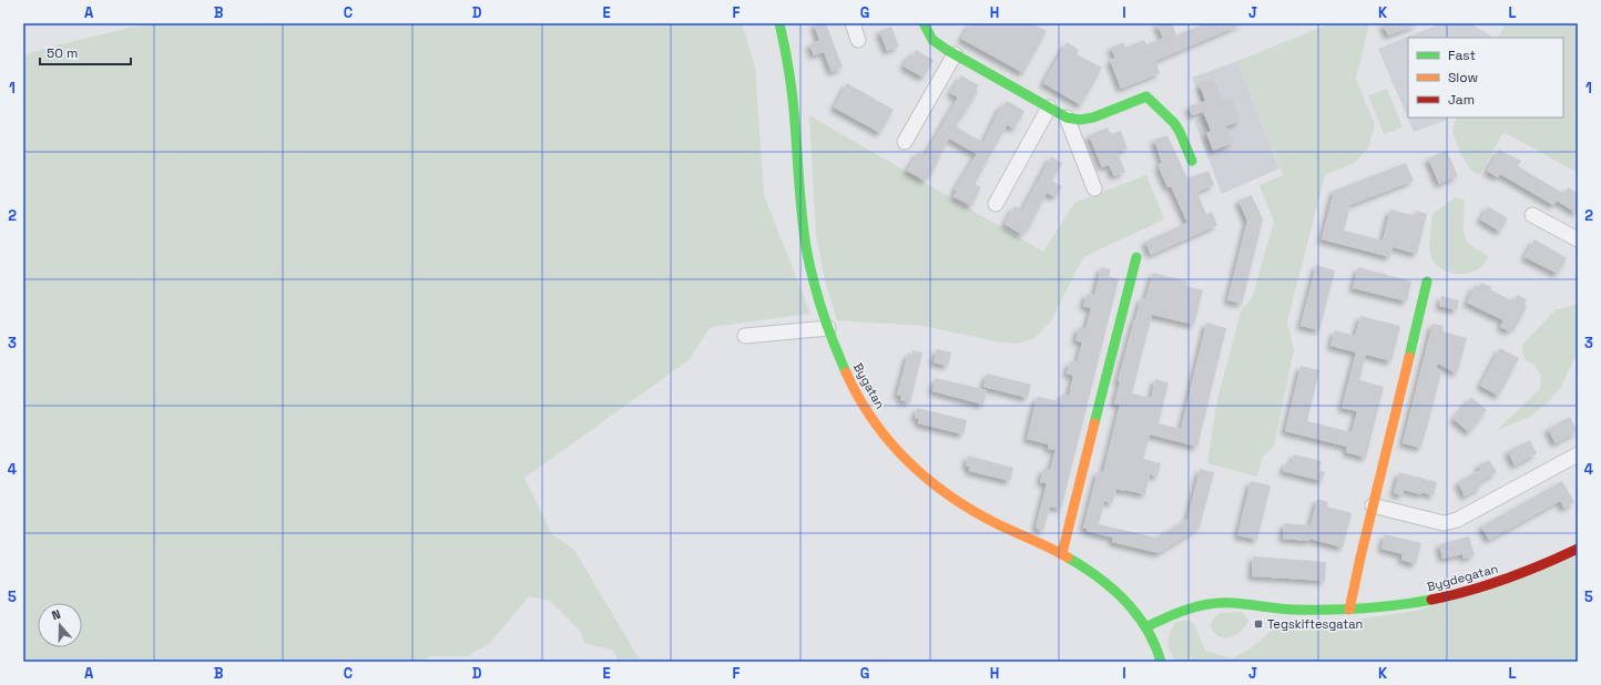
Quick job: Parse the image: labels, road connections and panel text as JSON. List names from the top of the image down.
{
  "streets": {
    "street": ["Bygatan", "Bygdegatan"]
  },
  "places": {
    "transit": ["Tegskiftesgatan"]
  },
  "legend": ["Fast", "Slow", "Jam"],
  "scale_bar": "50 m",
  "north": "top",
  "grid": {
    "columns": [
      "A",
      "B",
      "C",
      "D",
      "E",
      "F",
      "G",
      "H",
      "I",
      "J",
      "K",
      "L"
    ],
    "rows": [
      "1",
      "2",
      "3",
      "4",
      "5"
    ]
  }
}
